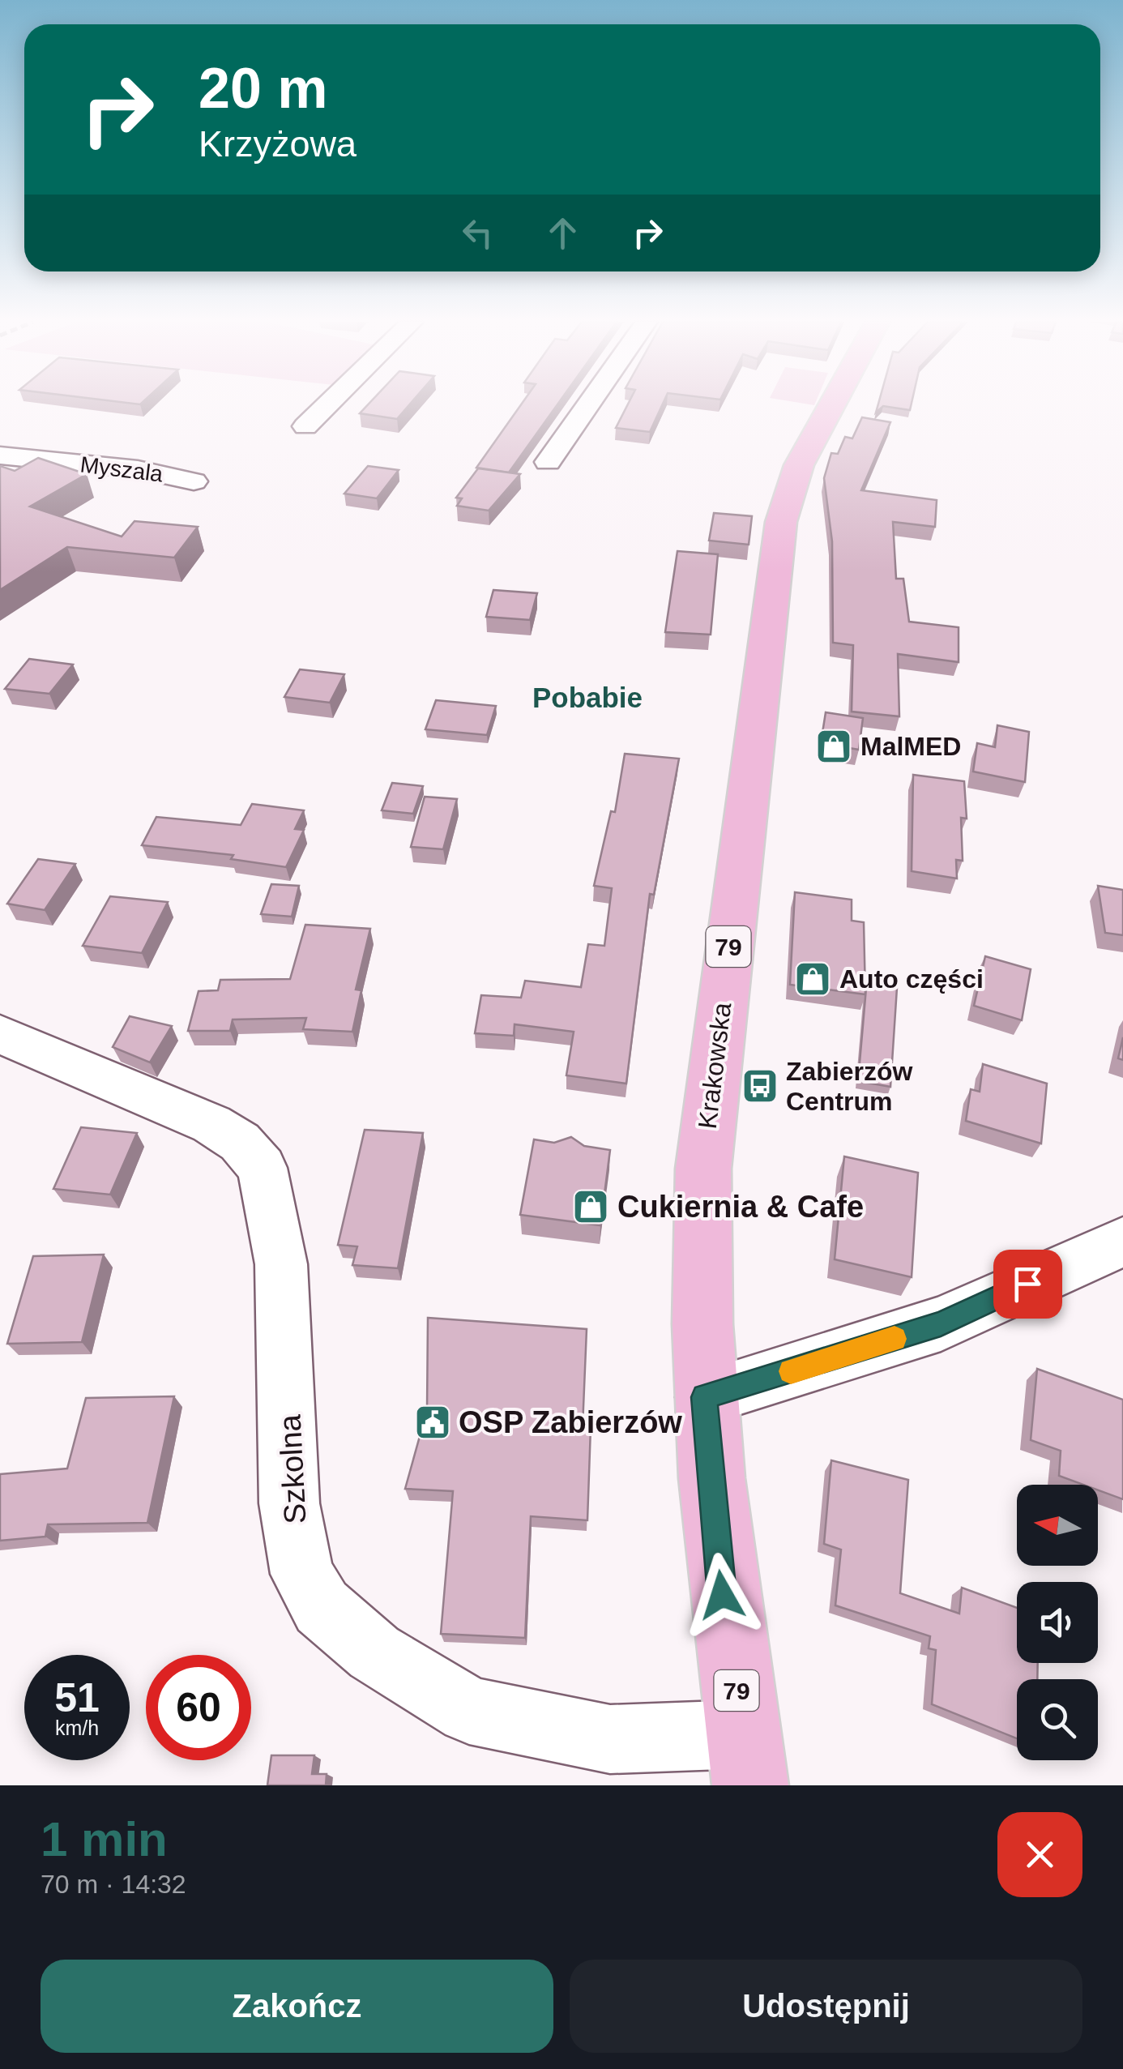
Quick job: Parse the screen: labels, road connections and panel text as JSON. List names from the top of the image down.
{
  "streets": {
    "main road": ["79", "Krakowska"],
    "street": ["Myszala", "Szkolna"]
  },
  "crossings": [
    ["Krakowska", "Szkolna"]
  ],
  "districts": ["Pobabie"],
  "places": {
    "shop": ["MalMED", "Auto części", "Cukiernia & Cafe"],
    "bus stop": ["Zabierzów Centrum"],
    "public building": ["OSP Zabierzów"]
  },
  "north": "left",
  "page": {
    "turn": ["20 m", "Krzyżowa"],
    "speed": "51 km/h",
    "limit": "60",
    "heading": ["1 min", "70 m · 14:32"],
    "buttons": ["Zakończ", "Udostępnij"]
  }
}
